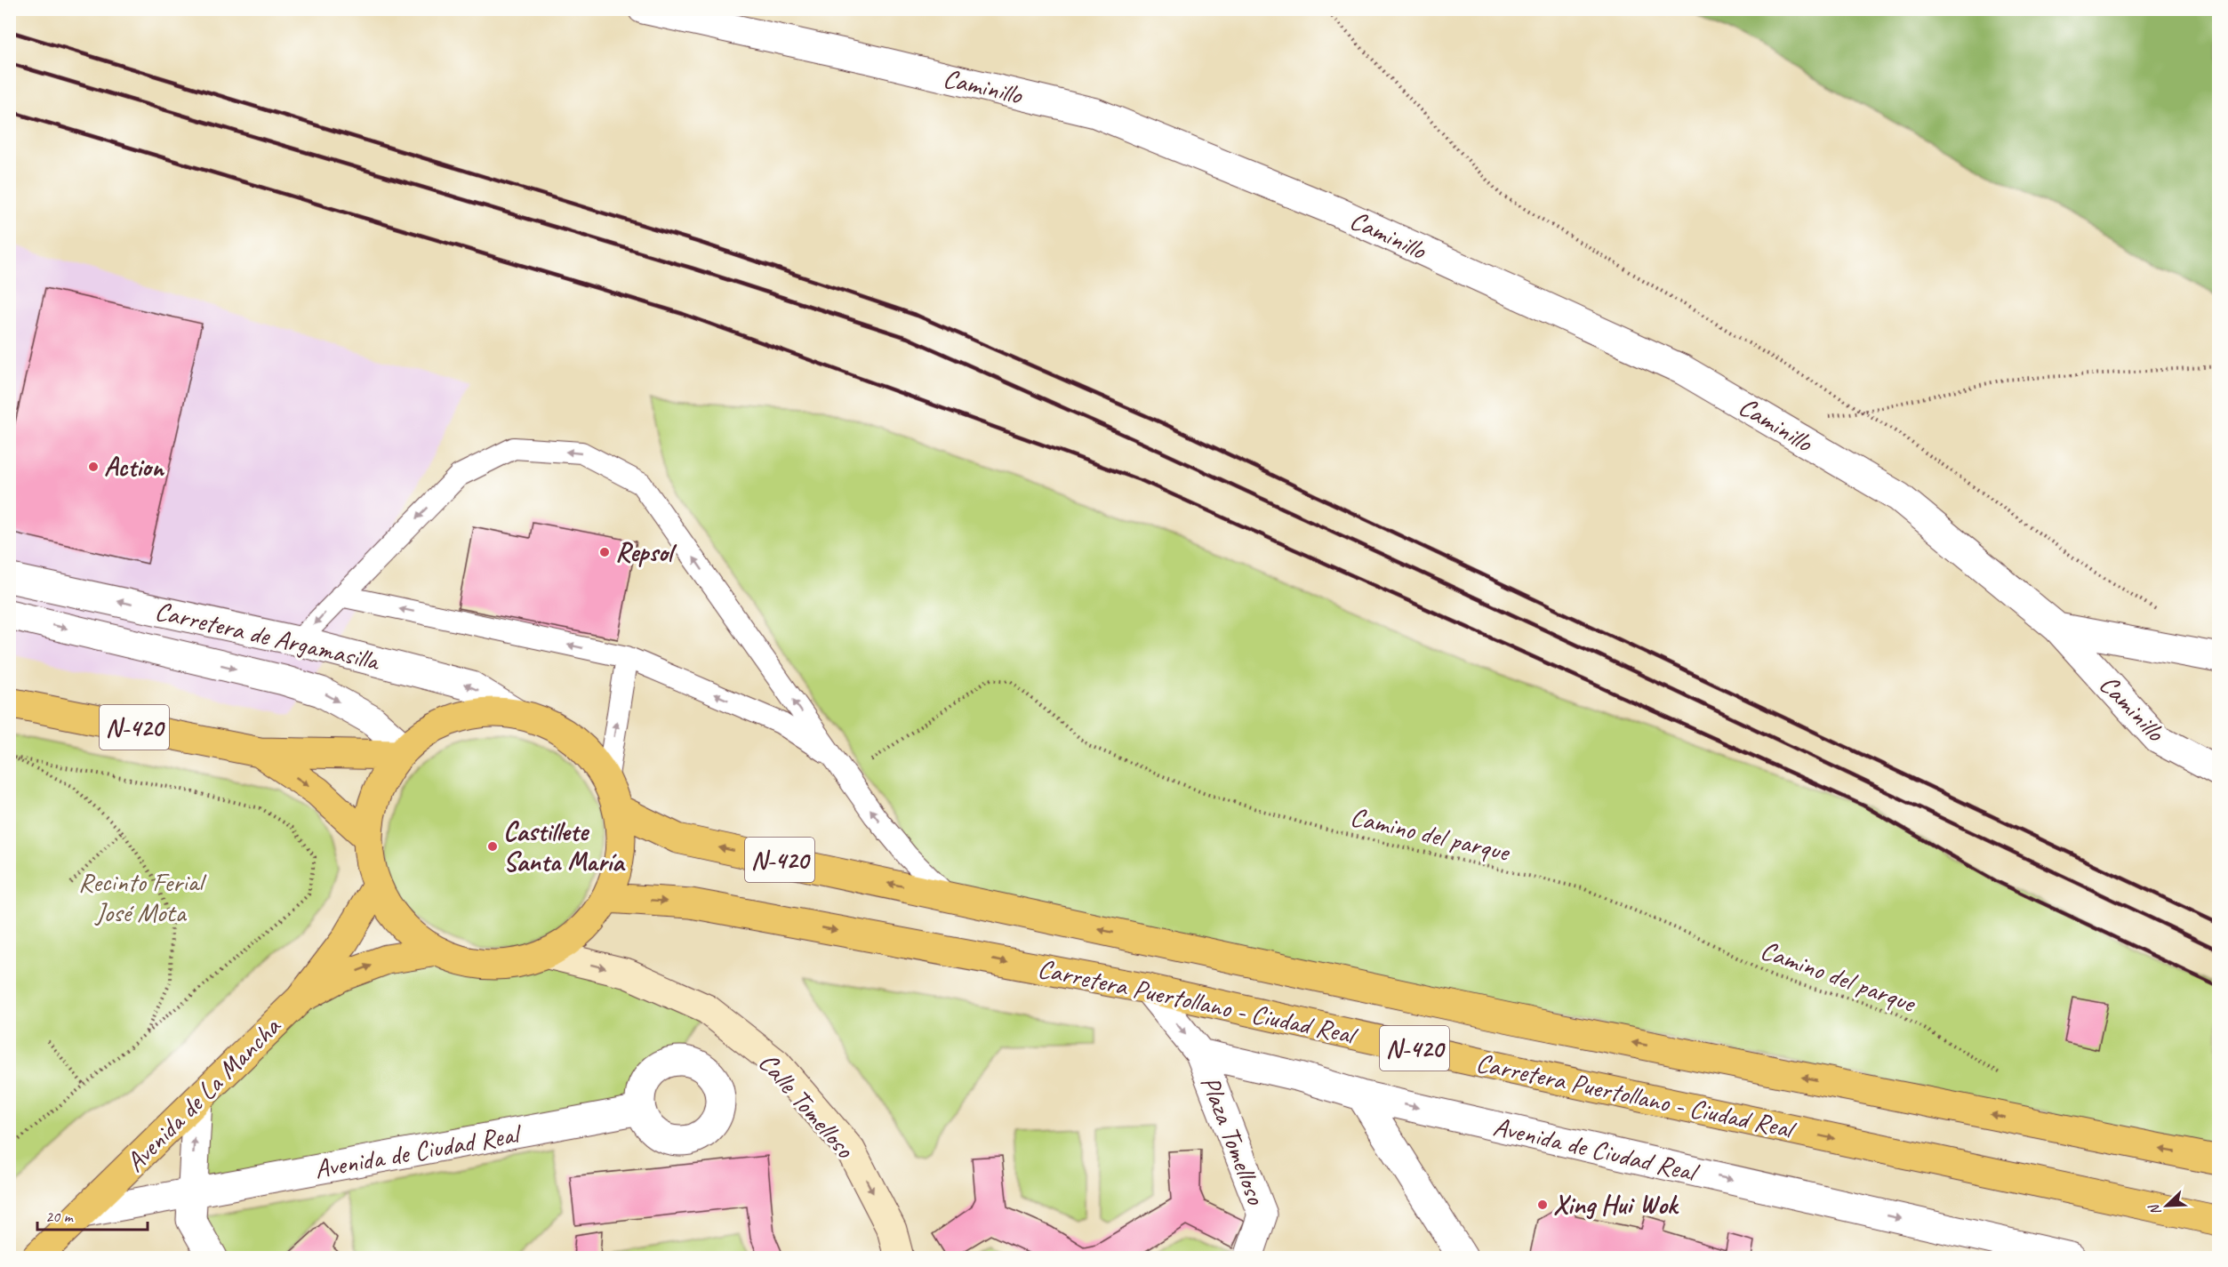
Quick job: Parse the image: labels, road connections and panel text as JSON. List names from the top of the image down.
{
  "streets": {
    "main road": [
      "N-420",
      "Carretera Puertollano - Ciudad Real",
      "Avenida de La Mancha",
      "Calle Tomelloso"
    ],
    "street": [
      "Caminillo",
      "Carretera de Argamasilla",
      "Plaza Tomelloso",
      "Avenida de Ciudad Real"
    ],
    "path": ["Camino del parque"]
  },
  "crossings": [
    ["Carretera de Argamasilla", "N-420"],
    ["Avenida de La Mancha", "Avenida de Ciudad Real"],
    ["Plaza Tomelloso", "Avenida de Ciudad Real"]
  ],
  "one_way": ["Calle Tomelloso", "Avenida de Ciudad Real"],
  "parks": ["Recinto Ferial José Mota"],
  "places": [
    "Action",
    "Repsol",
    "Castillete Santa María",
    "Xing Hui Wok"
  ],
  "scale_bar": "20 m",
  "north": "bottom left"
}
